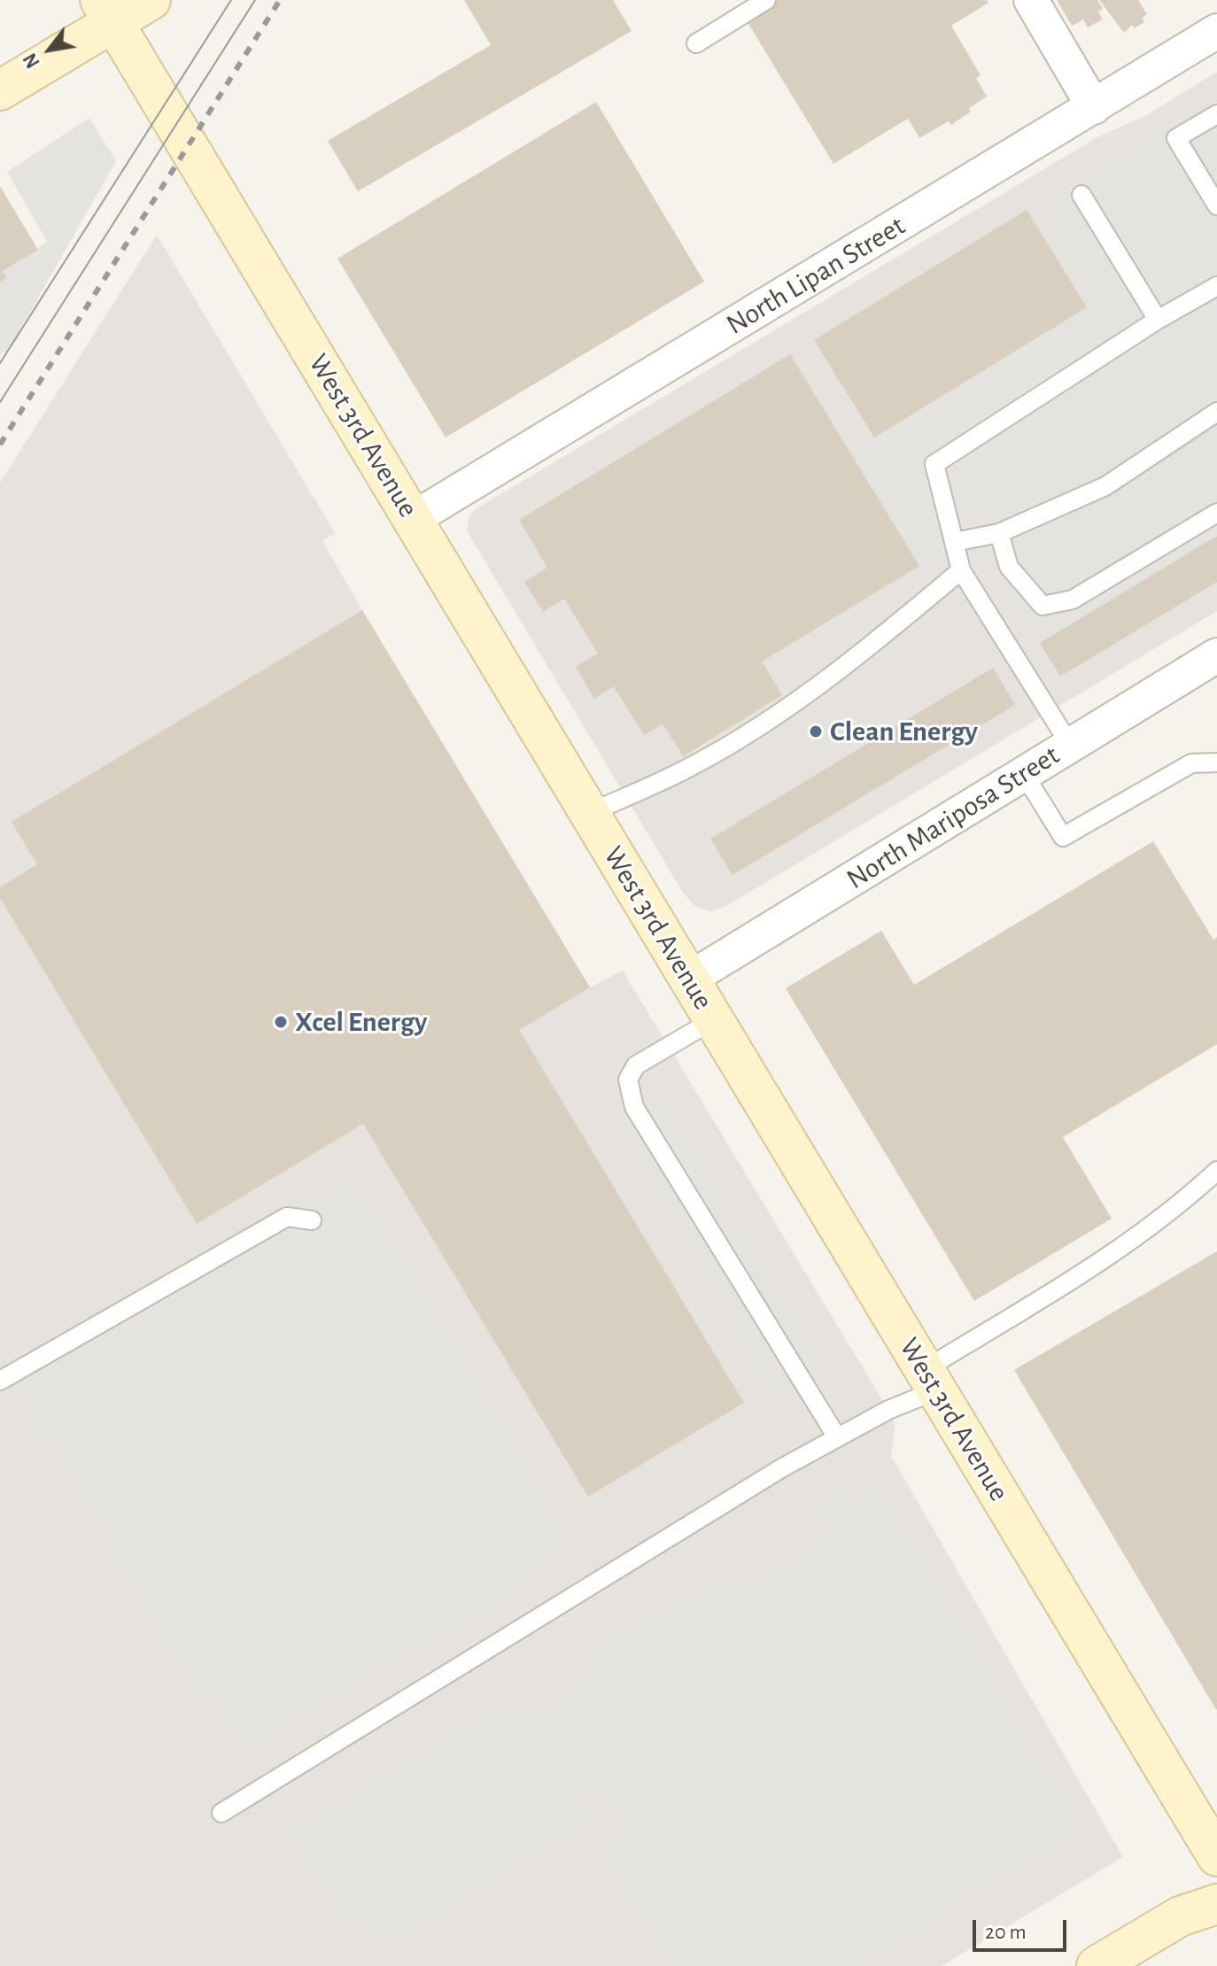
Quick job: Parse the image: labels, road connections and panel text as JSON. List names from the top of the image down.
{
  "streets": {
    "street": ["North Lipan Street", "West 3rd Avenue", "North Mariposa Street"]
  },
  "crossings": [
    ["North Lipan Street", "West 3rd Avenue"],
    ["West 3rd Avenue", "North Mariposa Street"]
  ],
  "places": ["Clean Energy", "Xcel Energy"],
  "scale_bar": "20 m",
  "north": "bottom left"
}
